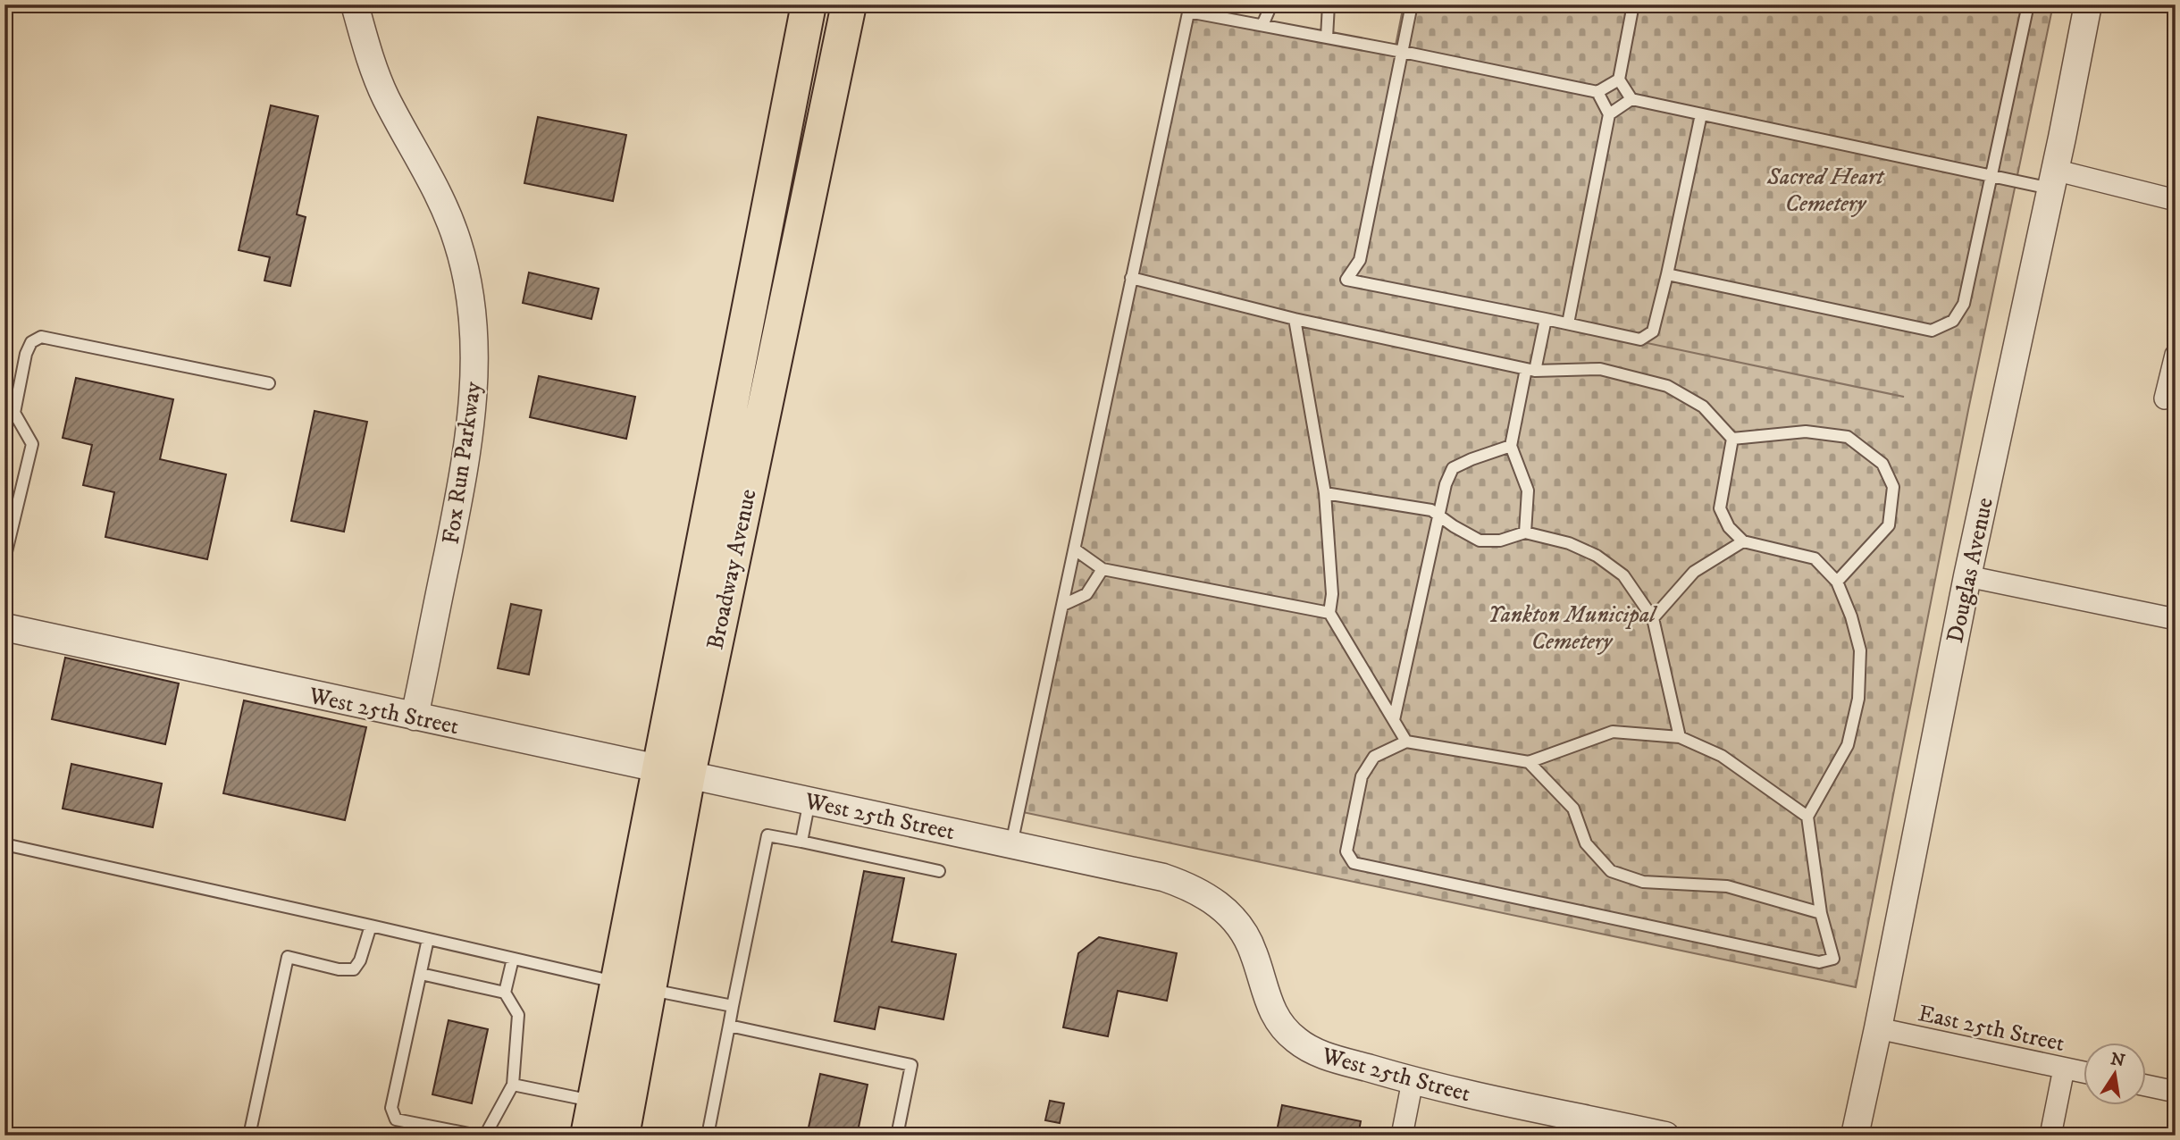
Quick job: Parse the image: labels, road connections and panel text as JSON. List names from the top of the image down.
{
  "streets": {
    "highway": ["Broadway Avenue"],
    "street": [
      "Fox Run Parkway",
      "Douglas Avenue",
      "West 25th Street",
      "East 25th Street"
    ]
  },
  "crossings": [
    ["Fox Run Parkway", "West 25th Street"],
    ["Broadway Avenue", "West 25th Street"],
    ["Douglas Avenue", "East 25th Street"]
  ],
  "parks": ["Sacred Heart Cemetery", "Yankton Municipal Cemetery"],
  "north": "top"
}
